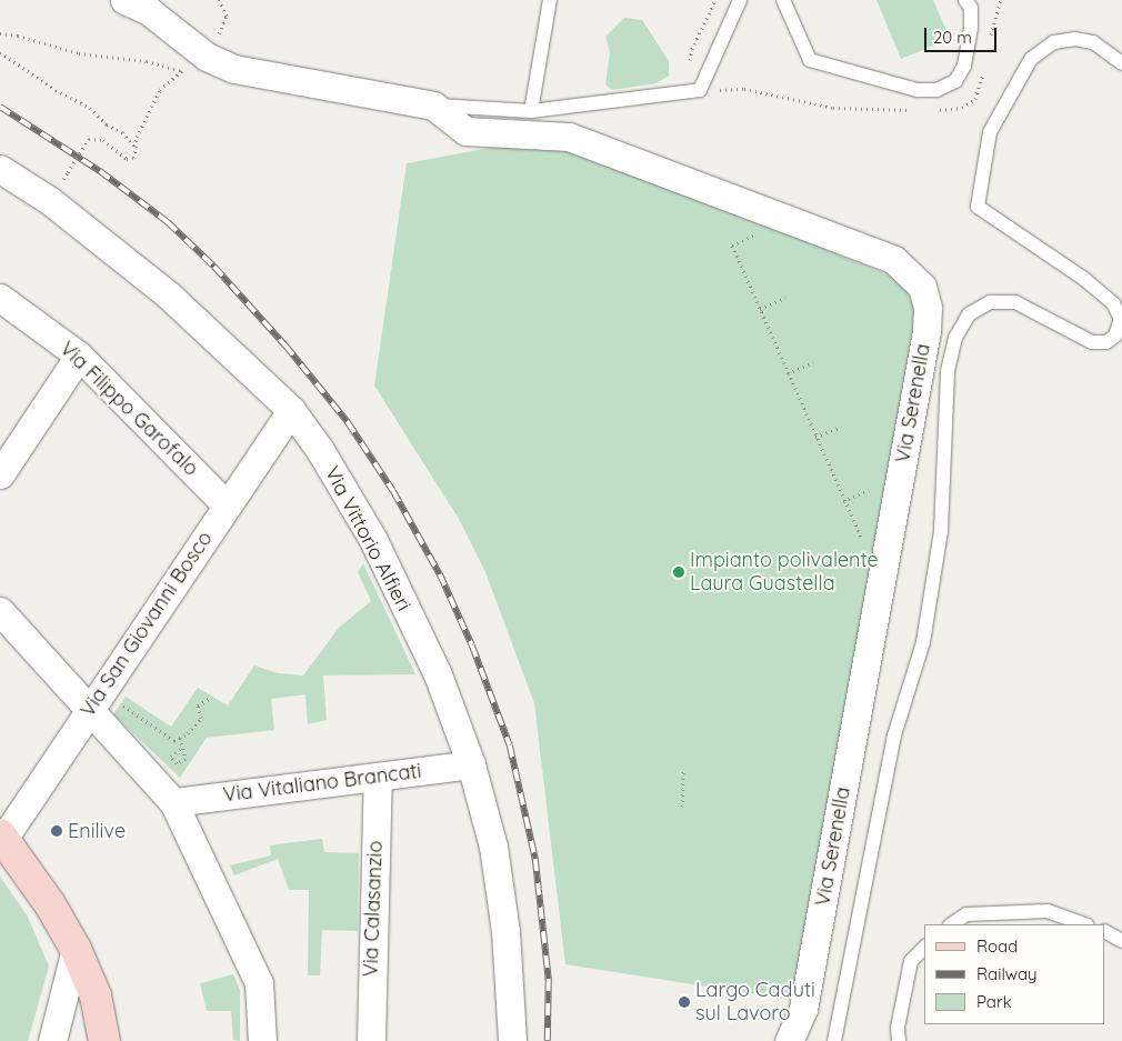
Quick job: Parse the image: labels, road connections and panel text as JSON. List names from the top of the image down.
{
  "streets": {
    "street": [
      "Via Serenella",
      "Via Filippo Garofalo",
      "Via Vittorio Alfieri",
      "Via San Giovanni Bosco",
      "Via Vitaliano Brancati",
      "Via Calasanzio"
    ]
  },
  "crossings": [
    ["Via Filippo Garofalo", "Via San Giovanni Bosco"],
    ["Via Vittorio Alfieri", "Via San Giovanni Bosco"],
    ["Via Vittorio Alfieri", "Via Vitaliano Brancati"],
    ["Via Vitaliano Brancati", "Via Calasanzio"]
  ],
  "places": ["Impianto polivalente Laura Guastella", "Enilive", "Largo Caduti sul Lavoro"],
  "legend": ["Road", "Railway", "Park"],
  "scale_bar": "20 m"
}
